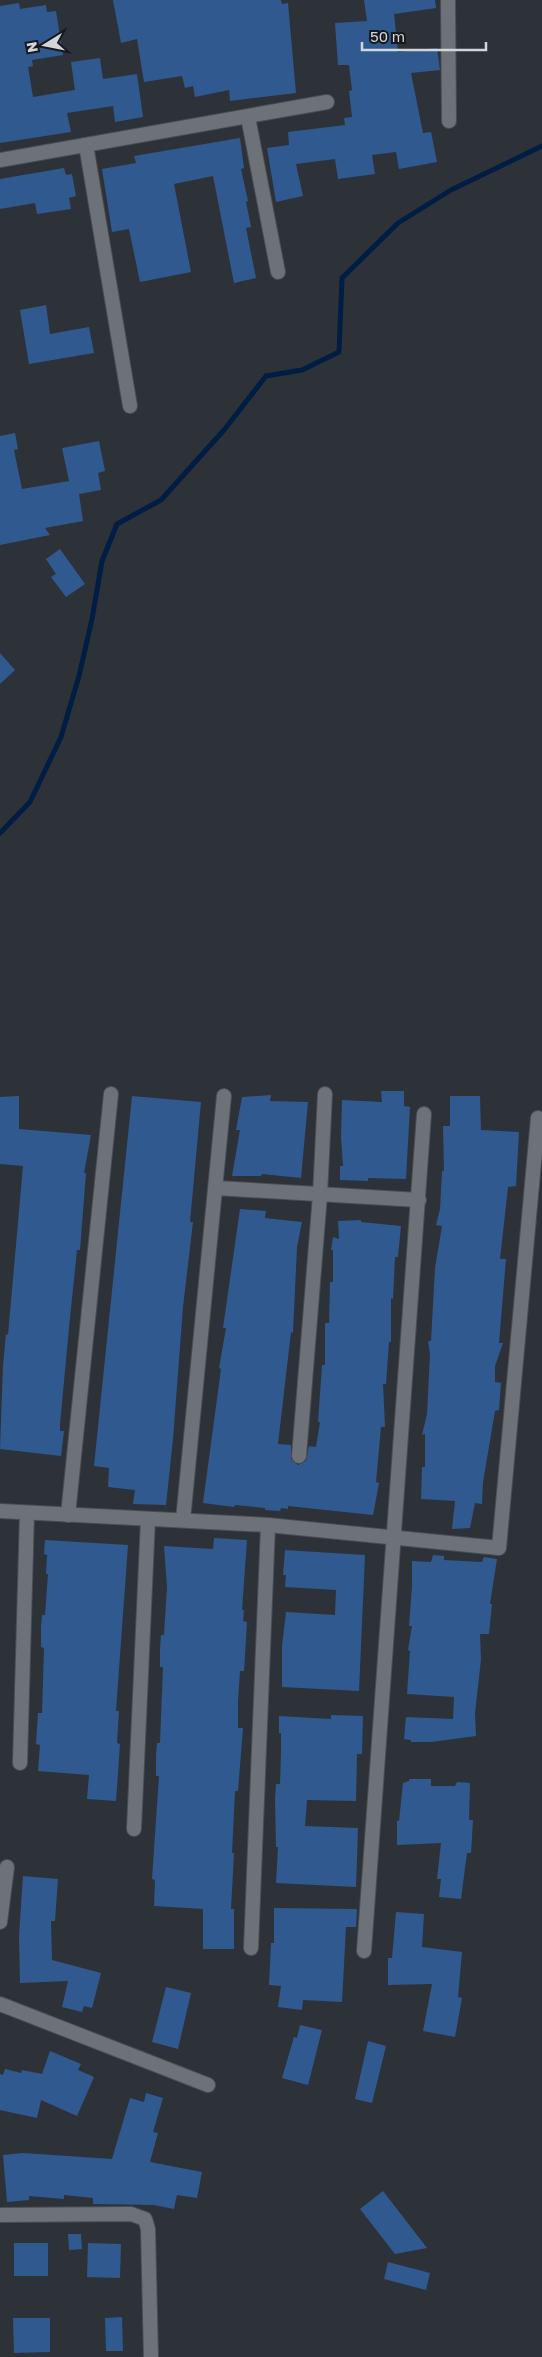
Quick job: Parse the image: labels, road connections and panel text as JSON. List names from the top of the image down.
{
  "scale_bar": "50 m",
  "north": "left"
}
